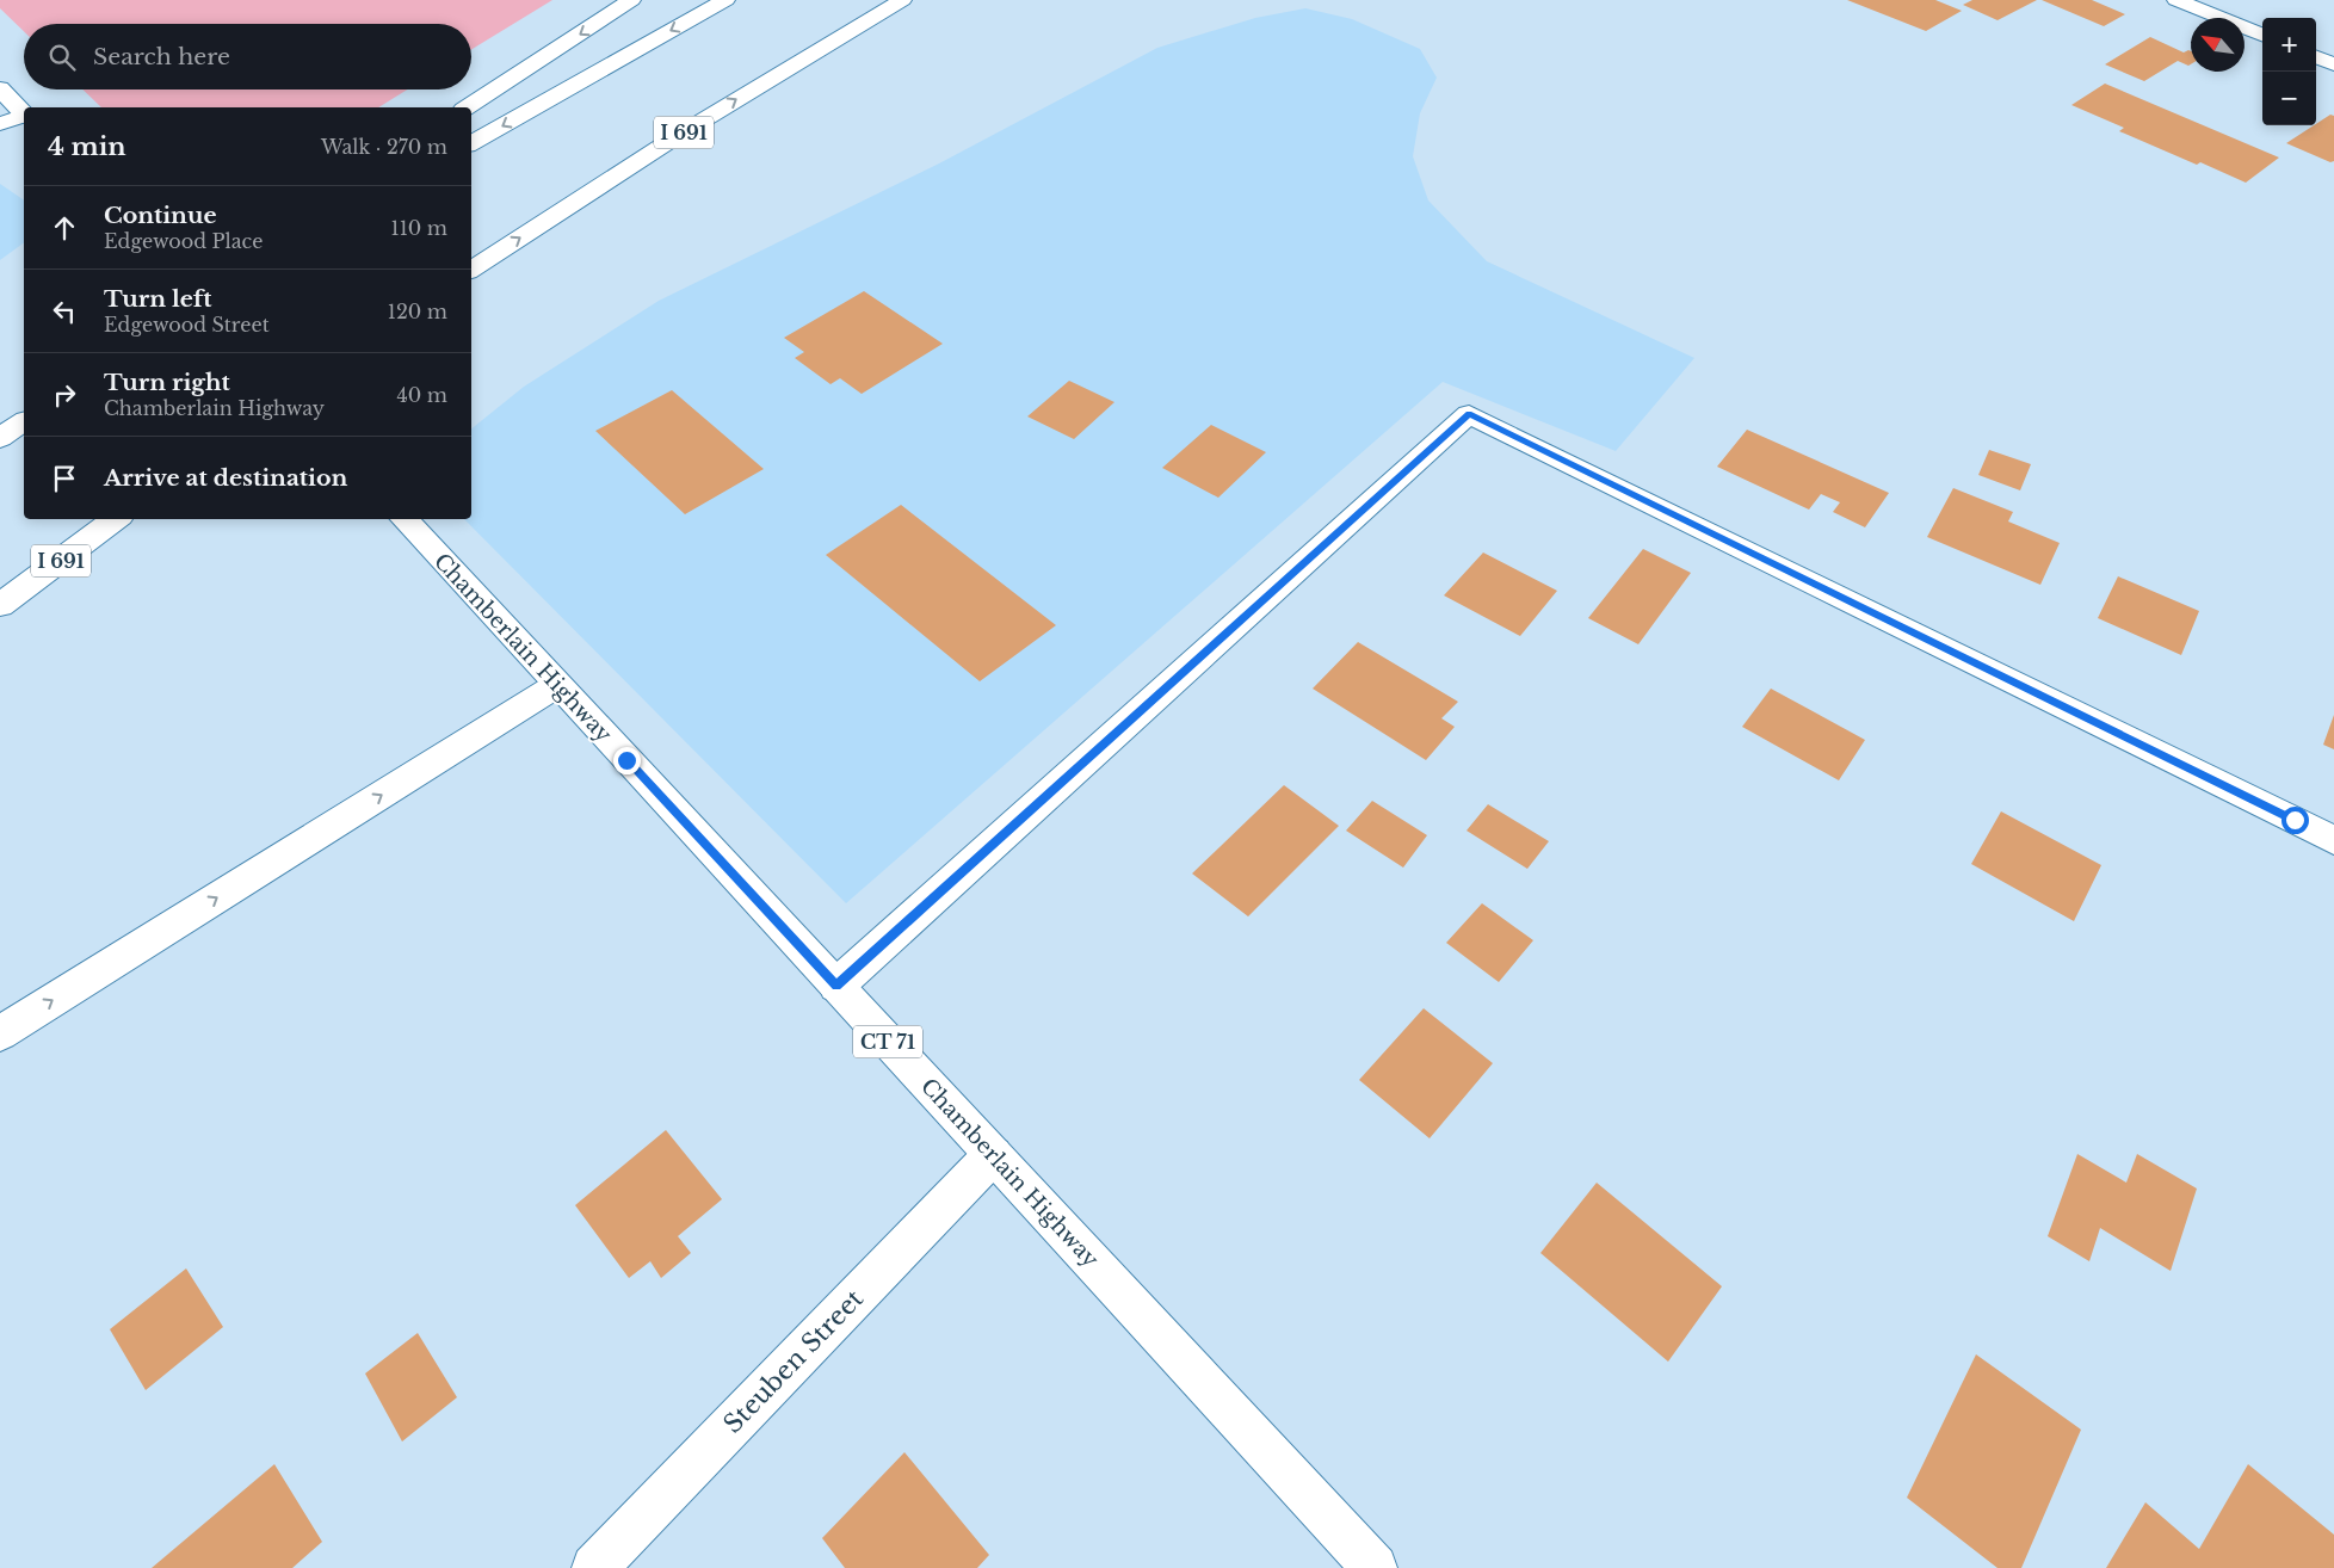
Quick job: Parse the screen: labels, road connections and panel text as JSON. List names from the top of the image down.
{
  "streets": {
    "main road": [
      "I 691",
      "Chamberlain Highway",
      "CT 71",
      "Steuben Street"
    ]
  },
  "crossings": [
    ["Chamberlain Highway", "Steuben Street"]
  ],
  "north": "top left",
  "page": {
    "map_buttons": ["+", "−"],
    "search": "Search here",
    "heading": ["4 min", "Walk · 270 m"],
    "list": [
      ["Continue", "Edgewood Place", "110 m"],
      ["Turn left", "Edgewood Street", "120 m"],
      ["Turn right", "Chamberlain Highway", "40 m"],
      "Arrive at destination"
    ]
  }
}
